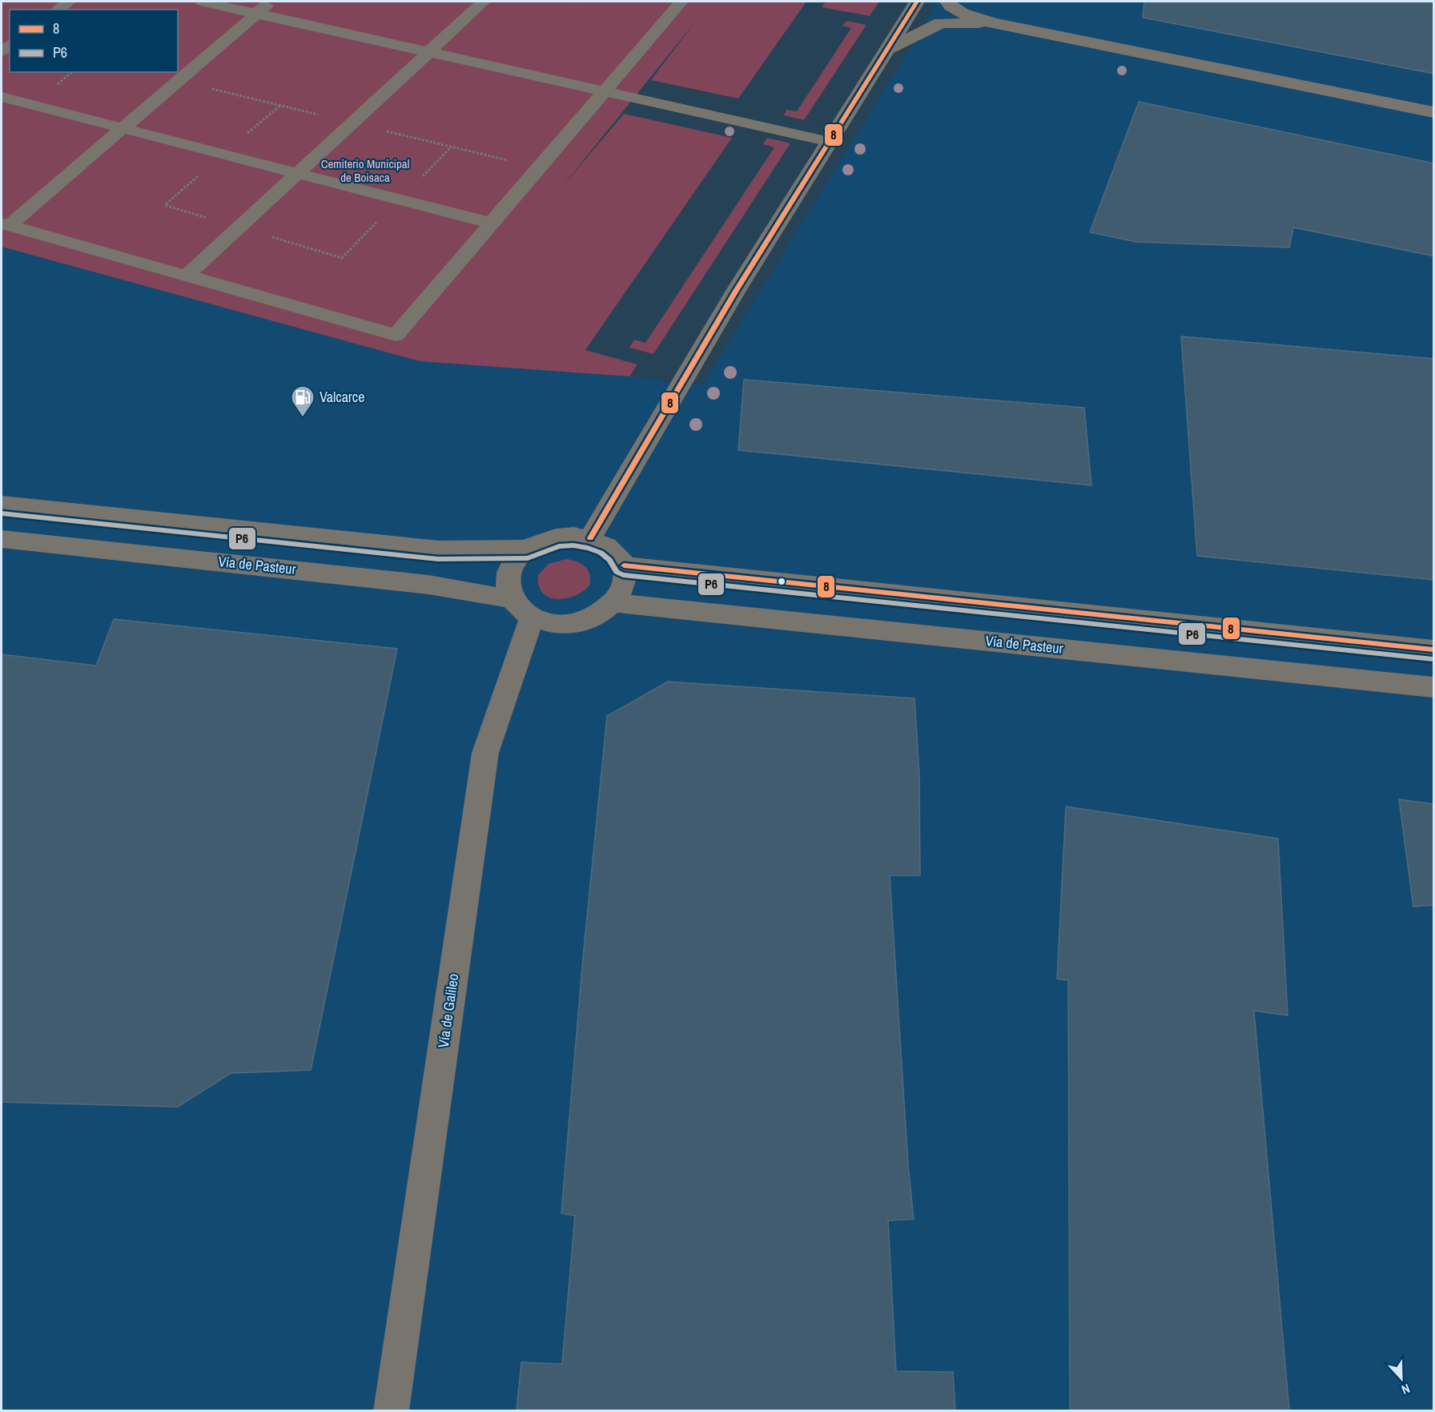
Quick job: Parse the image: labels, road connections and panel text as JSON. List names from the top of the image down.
{
  "streets": {
    "street": ["Vía de Pasteur", "Vía de Galileo"]
  },
  "crossings": [
    ["Vía de Pasteur", "Vía de Galileo"]
  ],
  "parks": ["Cemiterio Municipal de Boisaca"],
  "places": {
    "fuel station": ["Valcarce"]
  },
  "lines": ["transit line 8", "transit line P6"],
  "legend": ["8", "P6"],
  "north": "bottom"
}
